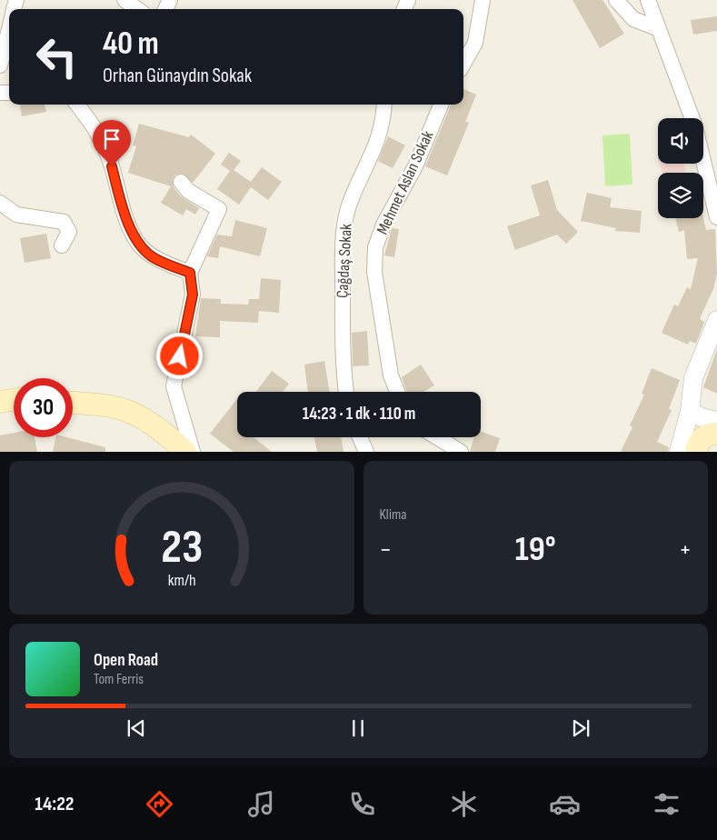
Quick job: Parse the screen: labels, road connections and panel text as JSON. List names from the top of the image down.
{
  "streets": {
    "street": ["Mehmet Aslan Sokak", "Çağdaş Sokak"]
  },
  "page": {
    "turn": ["40 m", "Orhan Günaydın Sokak"],
    "limit": "30",
    "trip": "14:23 · 1 dk · 110 m",
    "tile": "Klima",
    "heat": ["−", "19°", "+"],
    "song": ["Open Road", "Tom Ferris"],
    "tabs": "14:22",
    "gauge": ["23", "km/h"]
  }
}
